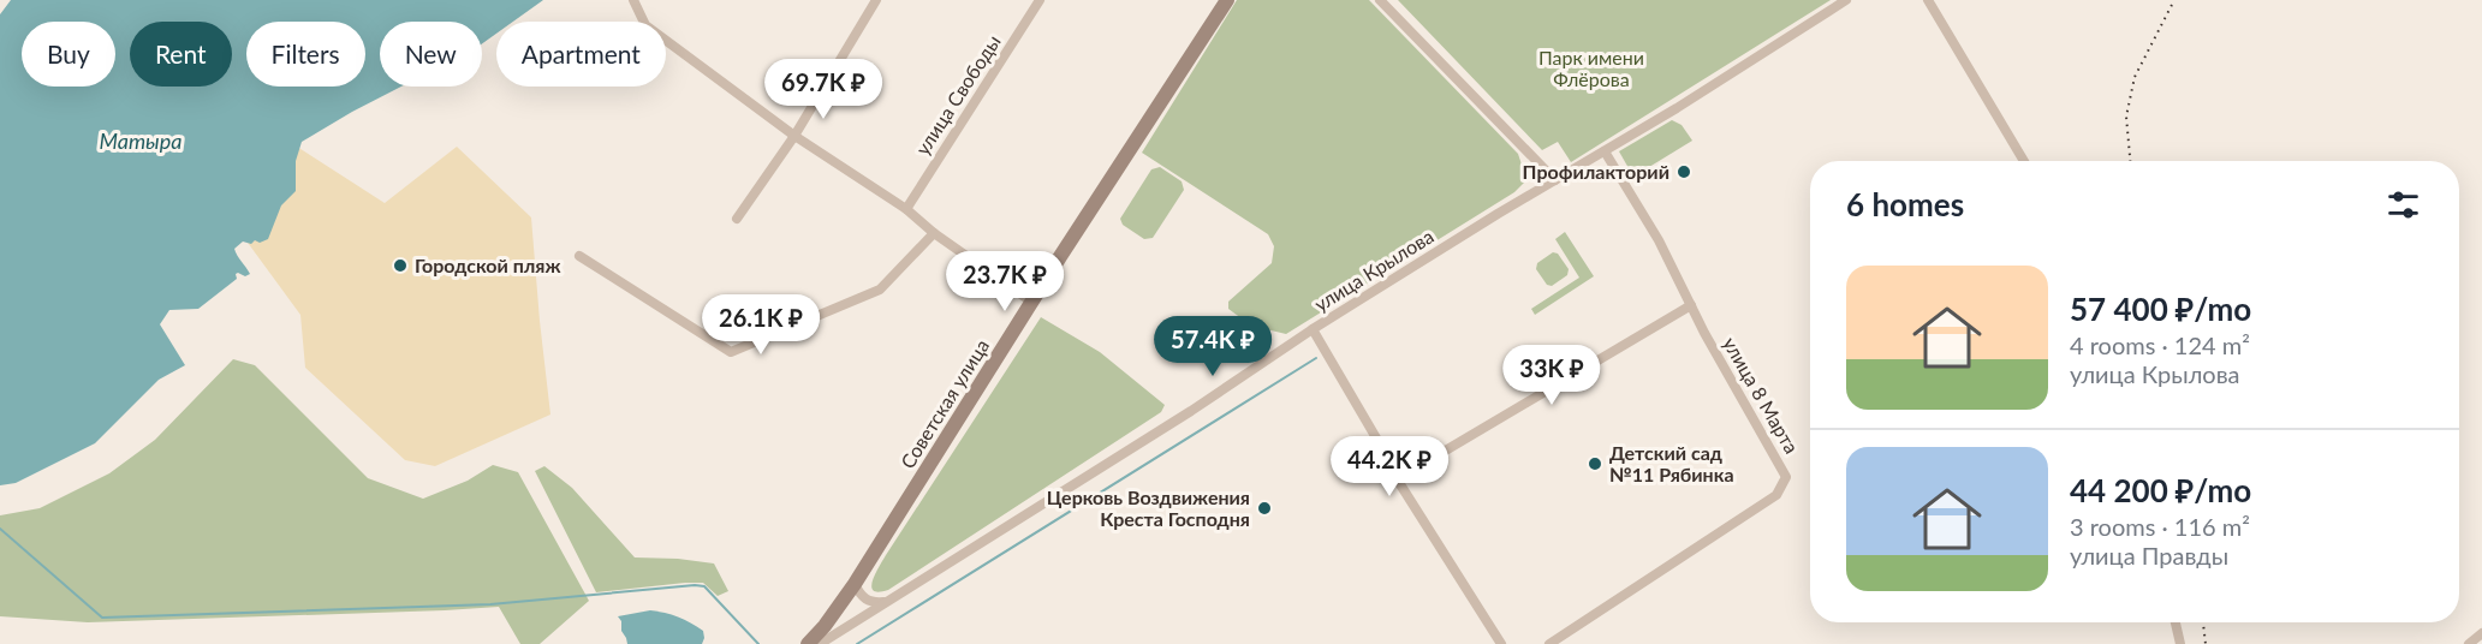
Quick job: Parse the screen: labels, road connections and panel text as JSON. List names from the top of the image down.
{
  "streets": {
    "main road": ["Советская улица"],
    "street": ["улица Свободы", "улица Крылова", "улица 8 Марта"]
  },
  "crossings": [
    ["улица Крылова", "улица 8 Марта"]
  ],
  "water": ["Матыра"],
  "parks": ["Парк имени Флёрова"],
  "places": [
    "Профилакторий",
    "Городской пляж",
    "Детский сад №11 Рябинка",
    "Церковь Воздвижения Креста Господня"
  ],
  "page": {
    "chip": [
      "Buy",
      "Rent",
      "Filters",
      "New",
      "Apartment"
    ],
    "price": [
      "69.7K ₽",
      "23.7K ₽",
      "26.1K ₽",
      "57.4K ₽",
      "33K ₽",
      "44.2K ₽"
    ],
    "heading": "6 homes",
    "list": [
      {
        "name": "57 400 ₽/mo",
        "note": "4 rooms · 124 m² · улица Крылова"
      },
      {
        "name": "44 200 ₽/mo",
        "note": "3 rooms · 116 m² · улица Правды"
      }
    ]
  }
}
